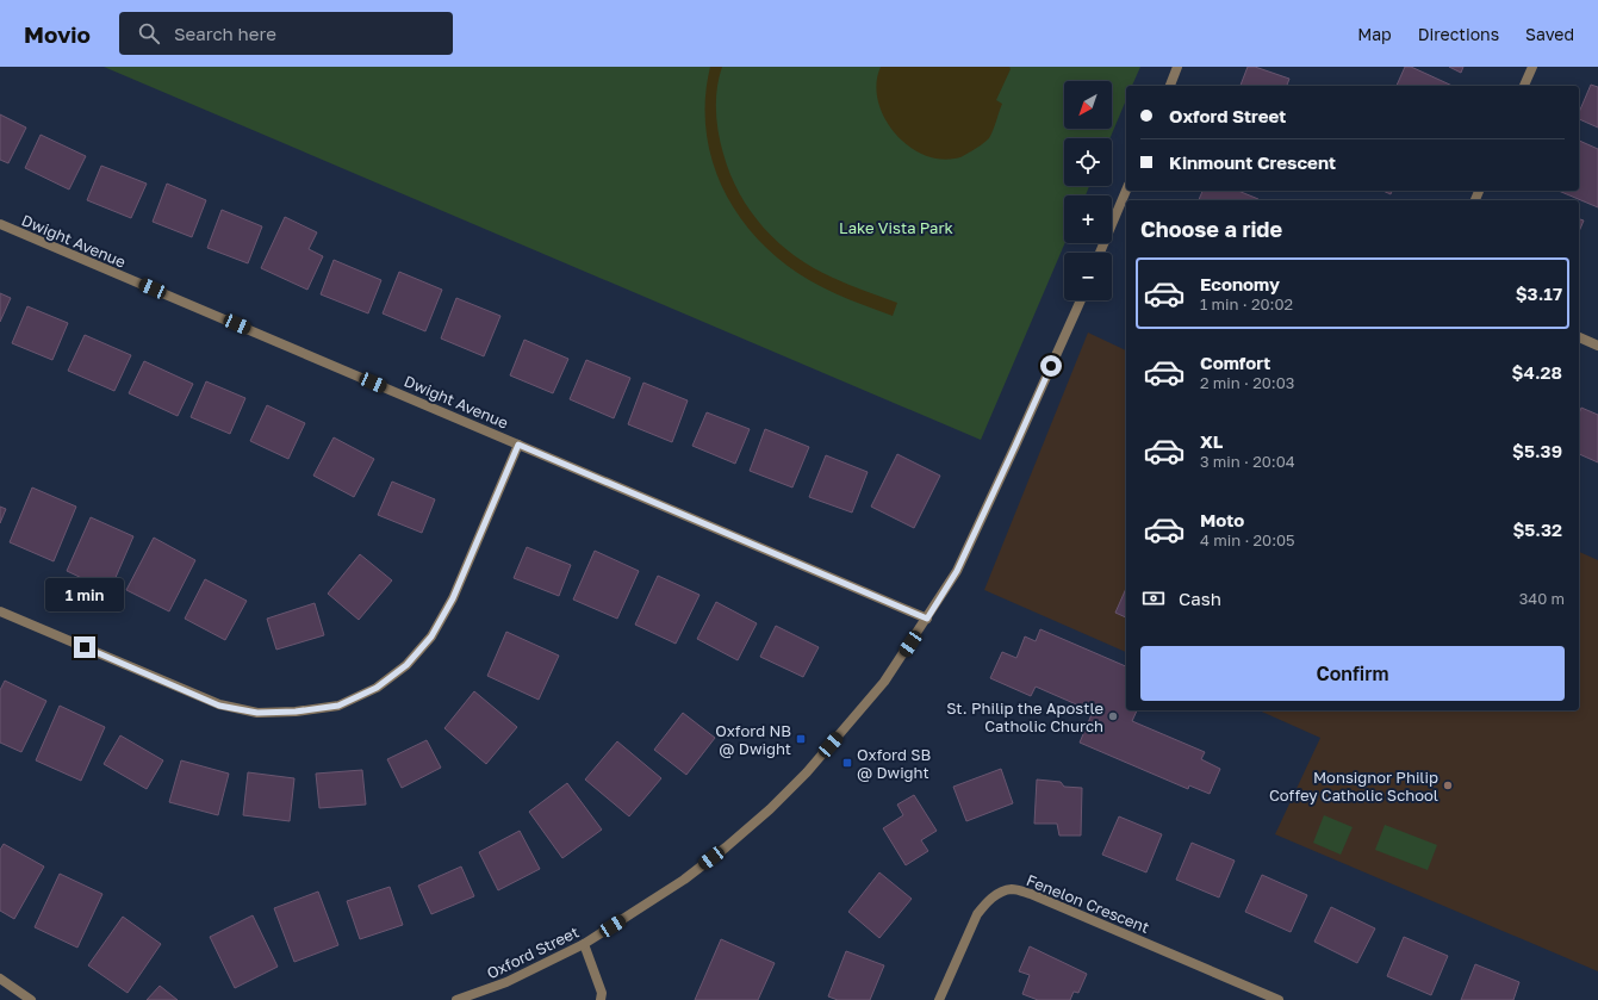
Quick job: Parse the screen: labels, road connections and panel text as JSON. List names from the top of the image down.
{
  "streets": {
    "street": ["Dwight Avenue", "Fenelon Crescent", "Oxford Street"]
  },
  "crossings": [
    ["Dwight Avenue", "Oxford Street"]
  ],
  "parks": ["Lake Vista Park"],
  "places": {
    "other": ["St. Philip the Apostle Catholic Church", "Monsignor Philip Coffey Catholic School"],
    "transit": ["Oxford NB @ Dwight", "Oxford SB @ Dwight"]
  },
  "north": "bottom left",
  "page": {
    "header": "Movio",
    "search": "Search here",
    "nav": ["Map", "Directions", "Saved"],
    "map_buttons": ["+", "−"],
    "banner": ["Oxford Street", "Kinmount Crescent"],
    "heading": "Choose a ride",
    "list": [
      {
        "name": "Economy",
        "note": "1 min · 20:02",
        "value": "$3.17"
      },
      {
        "name": "Comfort",
        "note": "2 min · 20:03",
        "value": "$4.28"
      },
      {
        "name": "XL",
        "note": "3 min · 20:04",
        "value": "$5.39"
      },
      {
        "name": "Moto",
        "note": "4 min · 20:05",
        "value": "$5.32"
      }
    ],
    "pay": ["Cash", "340 m"],
    "bubble": "1 min",
    "buttons": "Confirm"
  }
}
